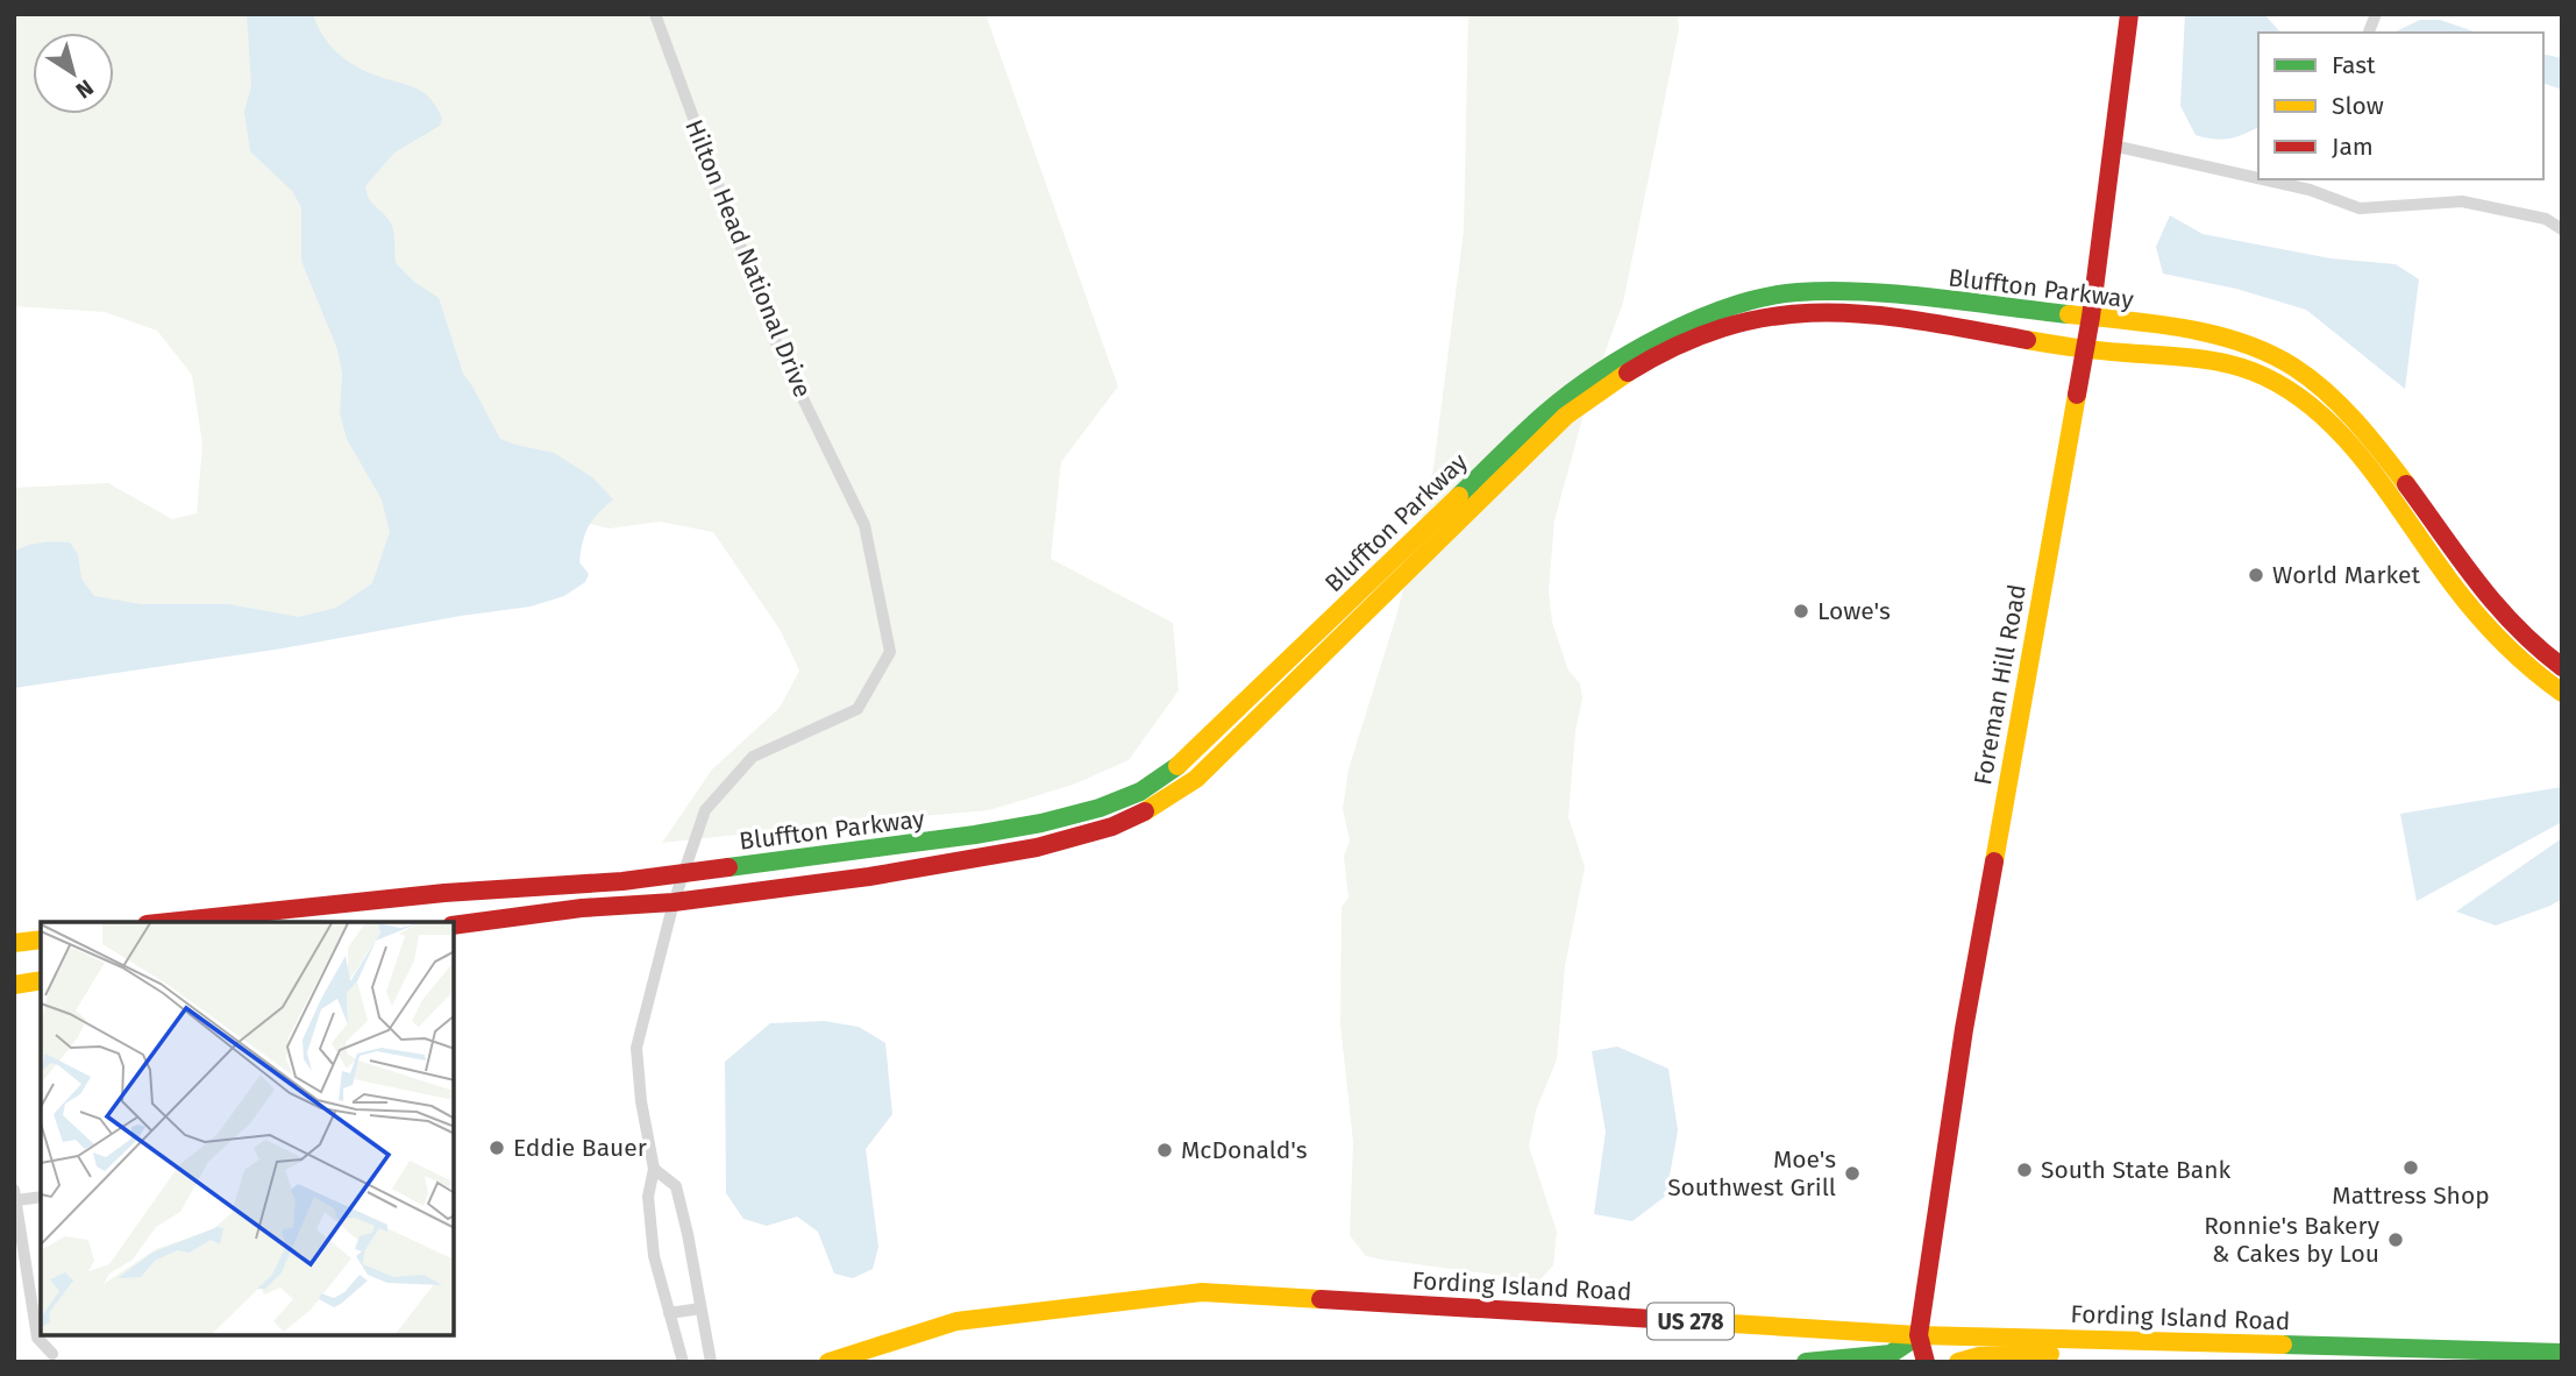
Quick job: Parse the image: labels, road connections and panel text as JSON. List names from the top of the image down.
{
  "streets": {
    "main road": [
      "Bluffton Parkway",
      "Foreman Hill Road",
      "Fording Island Road",
      "US 278"
    ],
    "street": ["Hilton Head National Drive"]
  },
  "crossings": [
    ["Hilton Head National Drive", "Bluffton Parkway"],
    ["Bluffton Parkway", "Foreman Hill Road"],
    ["Foreman Hill Road", "Fording Island Road"]
  ],
  "places": [
    "World Market",
    "Lowe's",
    "Eddie Bauer",
    "McDonald's",
    "Mattress Shop",
    "South State Bank",
    "Moe's Southwest Grill",
    "Ronnie's Bakery & Cakes by Lou"
  ],
  "legend": ["Fast", "Slow", "Jam"],
  "north": "bottom right"
}
